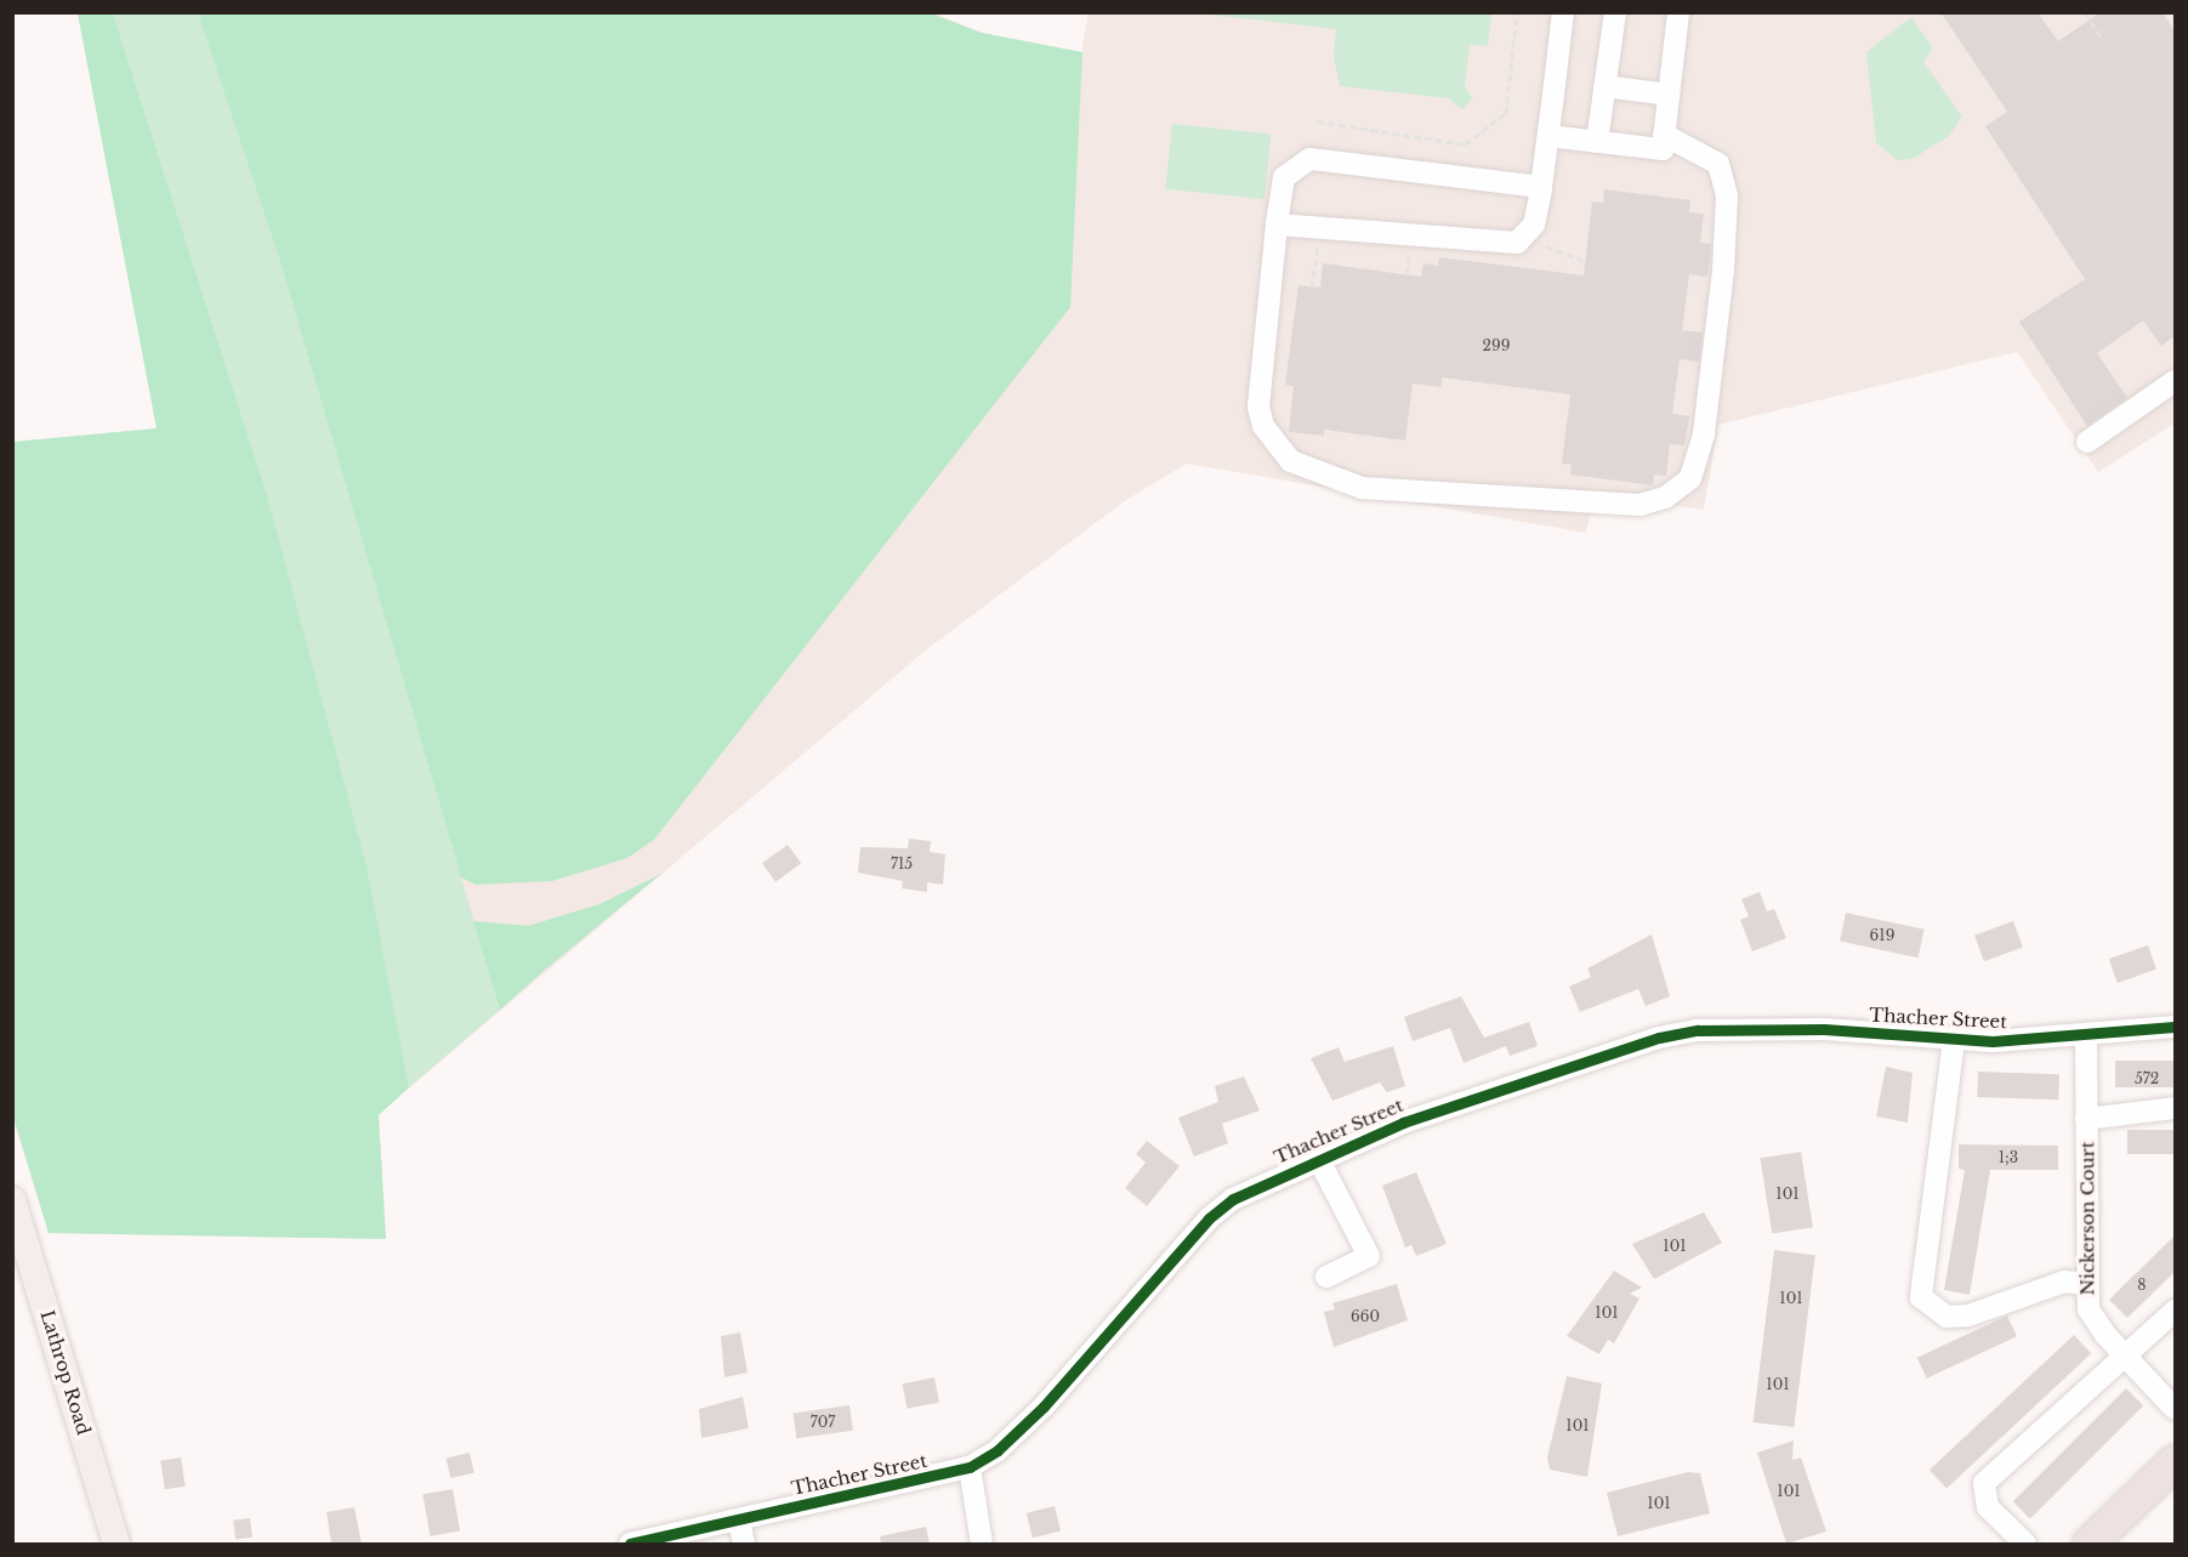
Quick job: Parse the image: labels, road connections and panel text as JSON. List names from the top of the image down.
{
  "streets": {
    "main road": ["Lathrop Road"],
    "street": ["Thacher Street", "Nickerson Court"]
  },
  "crossings": [
    ["Thacher Street", "Nickerson Court"]
  ],
  "house_numbers": [
    "299",
    "715",
    "619",
    "572",
    "1;3",
    "101",
    "101",
    "8",
    "101",
    "101",
    "660",
    "101",
    "707",
    "101",
    "101",
    "101"
  ]
}
